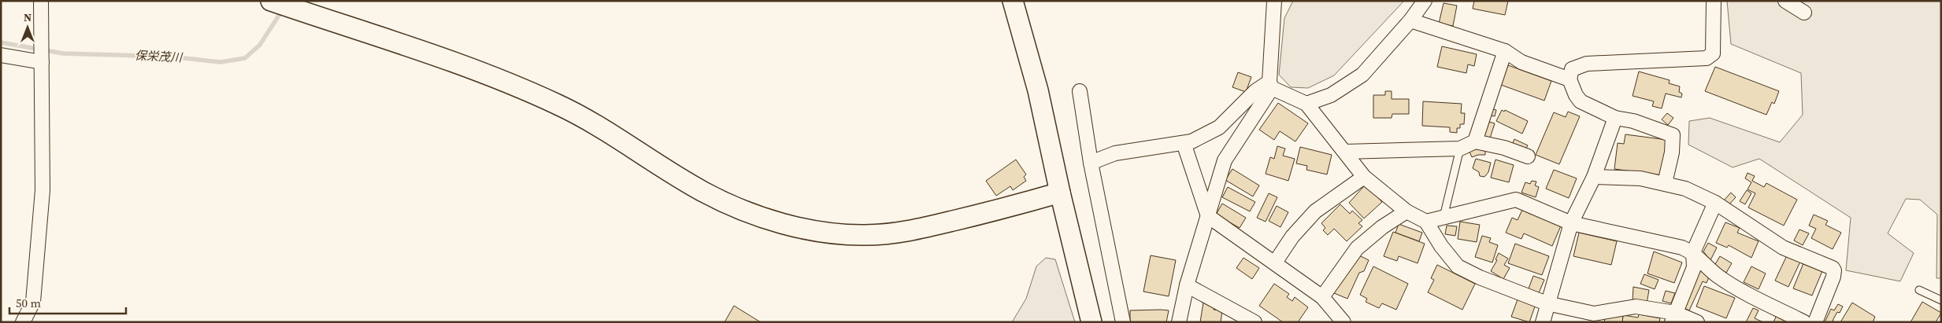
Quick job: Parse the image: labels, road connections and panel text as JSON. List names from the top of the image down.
{
  "water": ["保栄茂川"],
  "scale_bar": "50 m",
  "north": "top"
}
